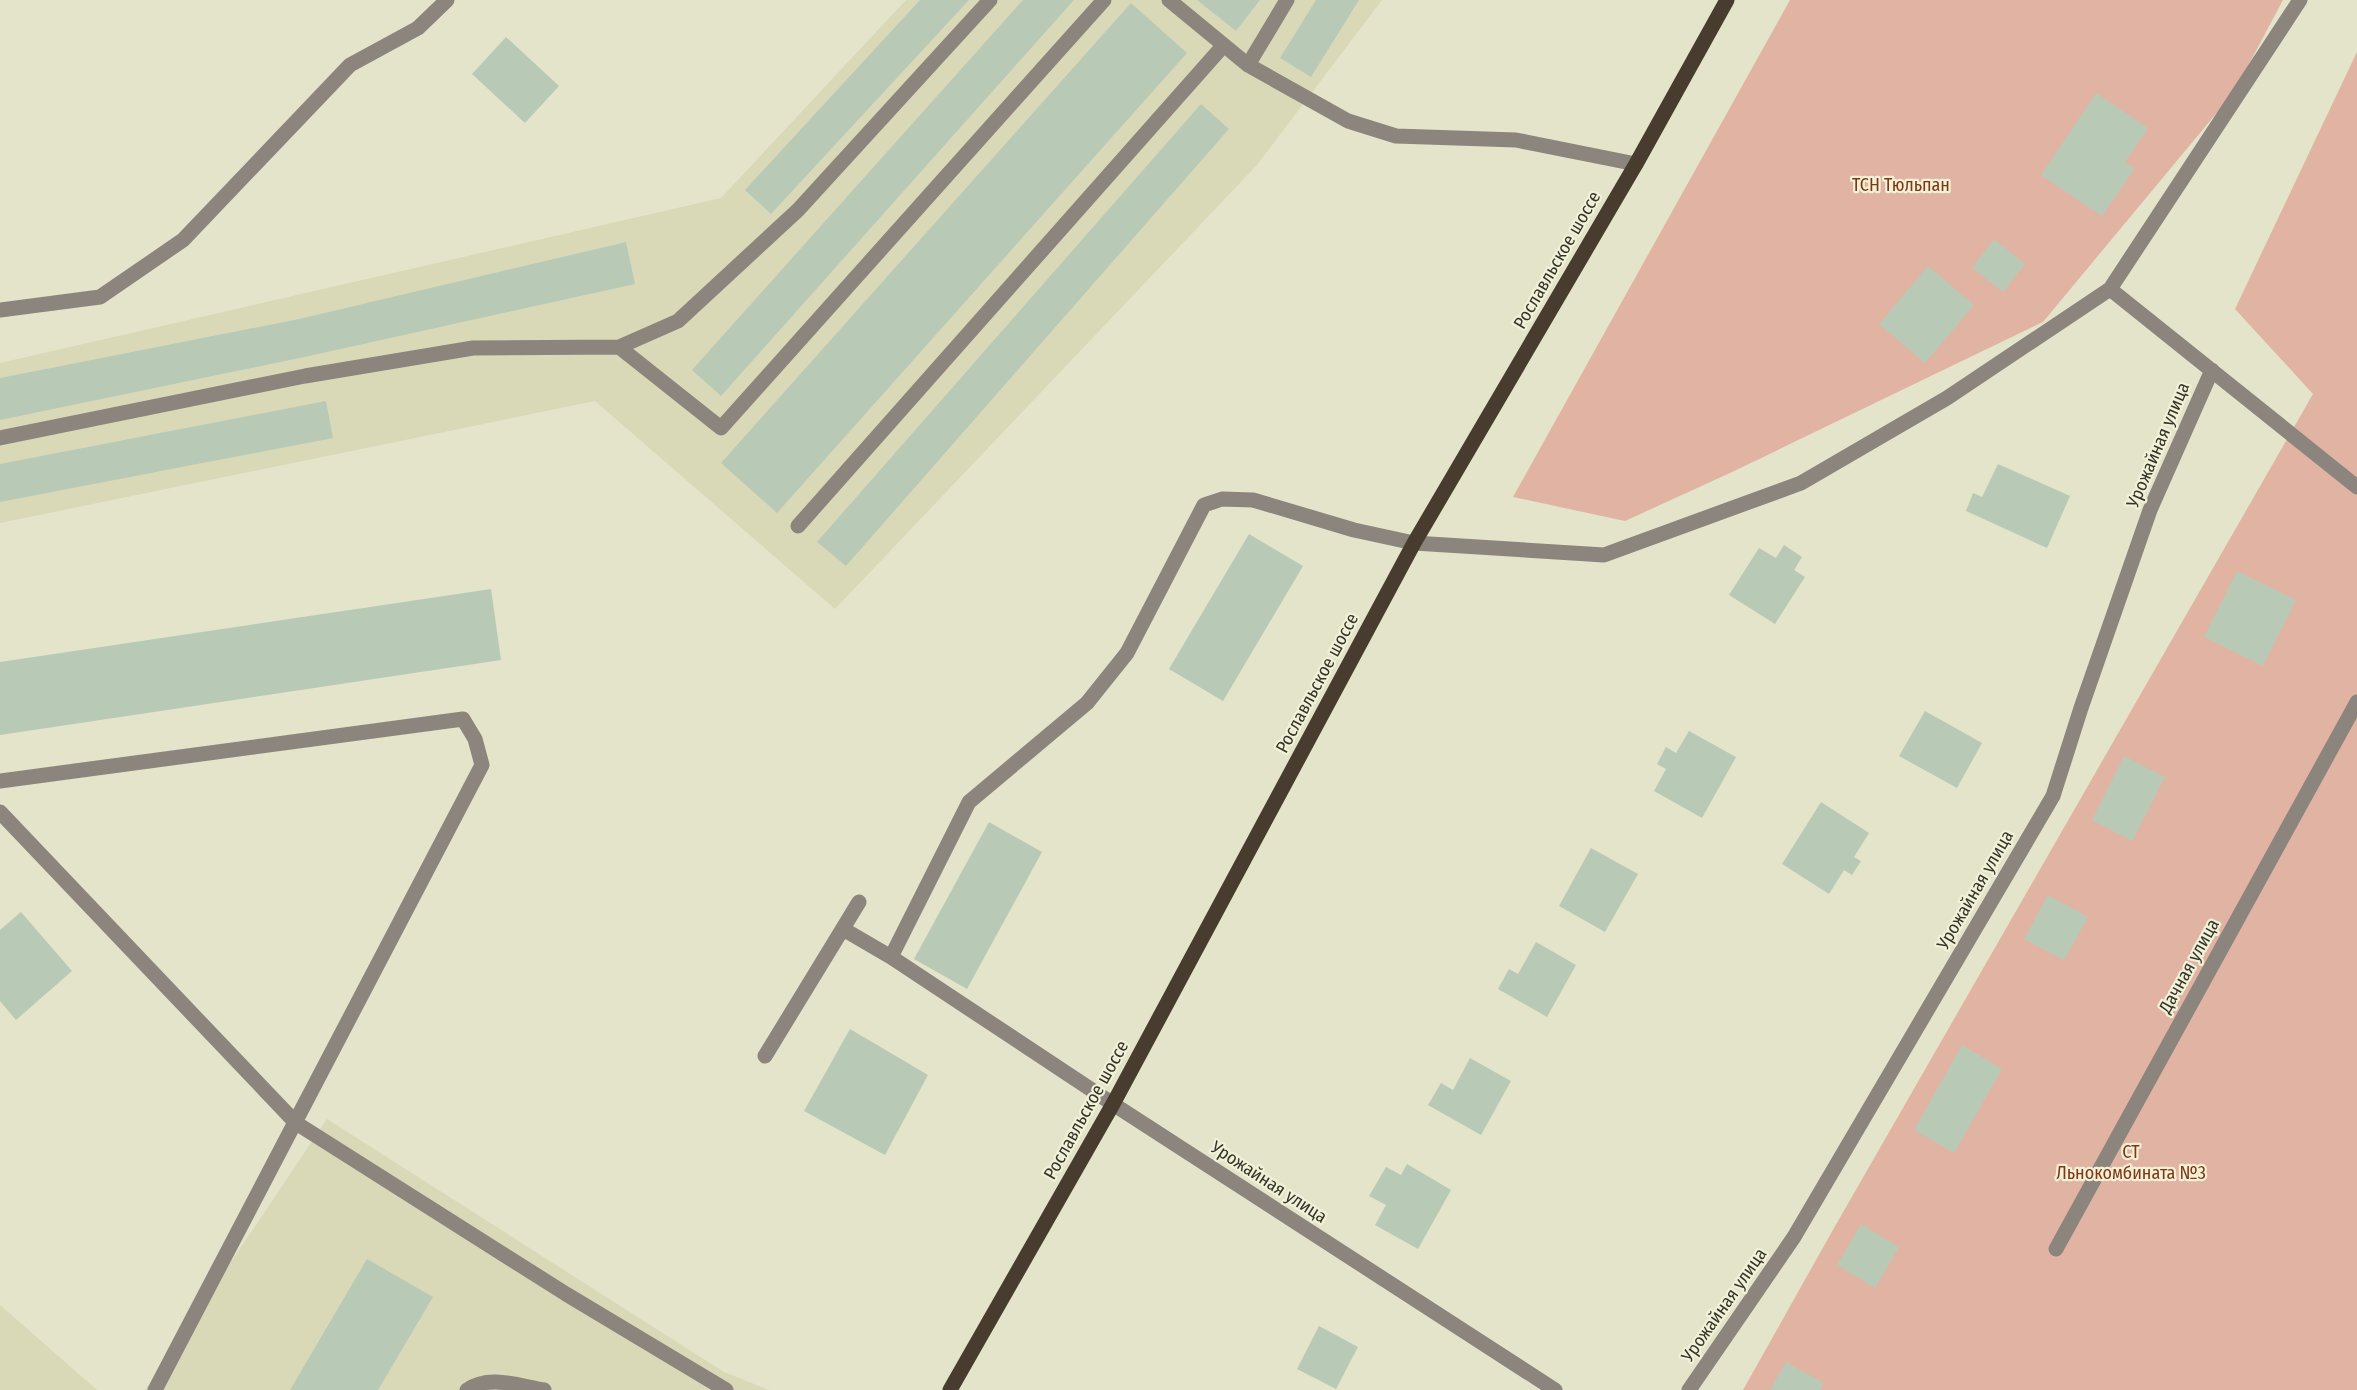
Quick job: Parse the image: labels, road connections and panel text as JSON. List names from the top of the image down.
{
  "streets": {
    "main road": ["Рославльское шоссе"],
    "street": ["Урожайная улица", "Дачная улица"]
  },
  "crossings": [
    ["Рославльское шоссе", "Урожайная улица"]
  ],
  "parks": ["ТСН Тюльпан", "СТ Льнокомбината №3"]
}
